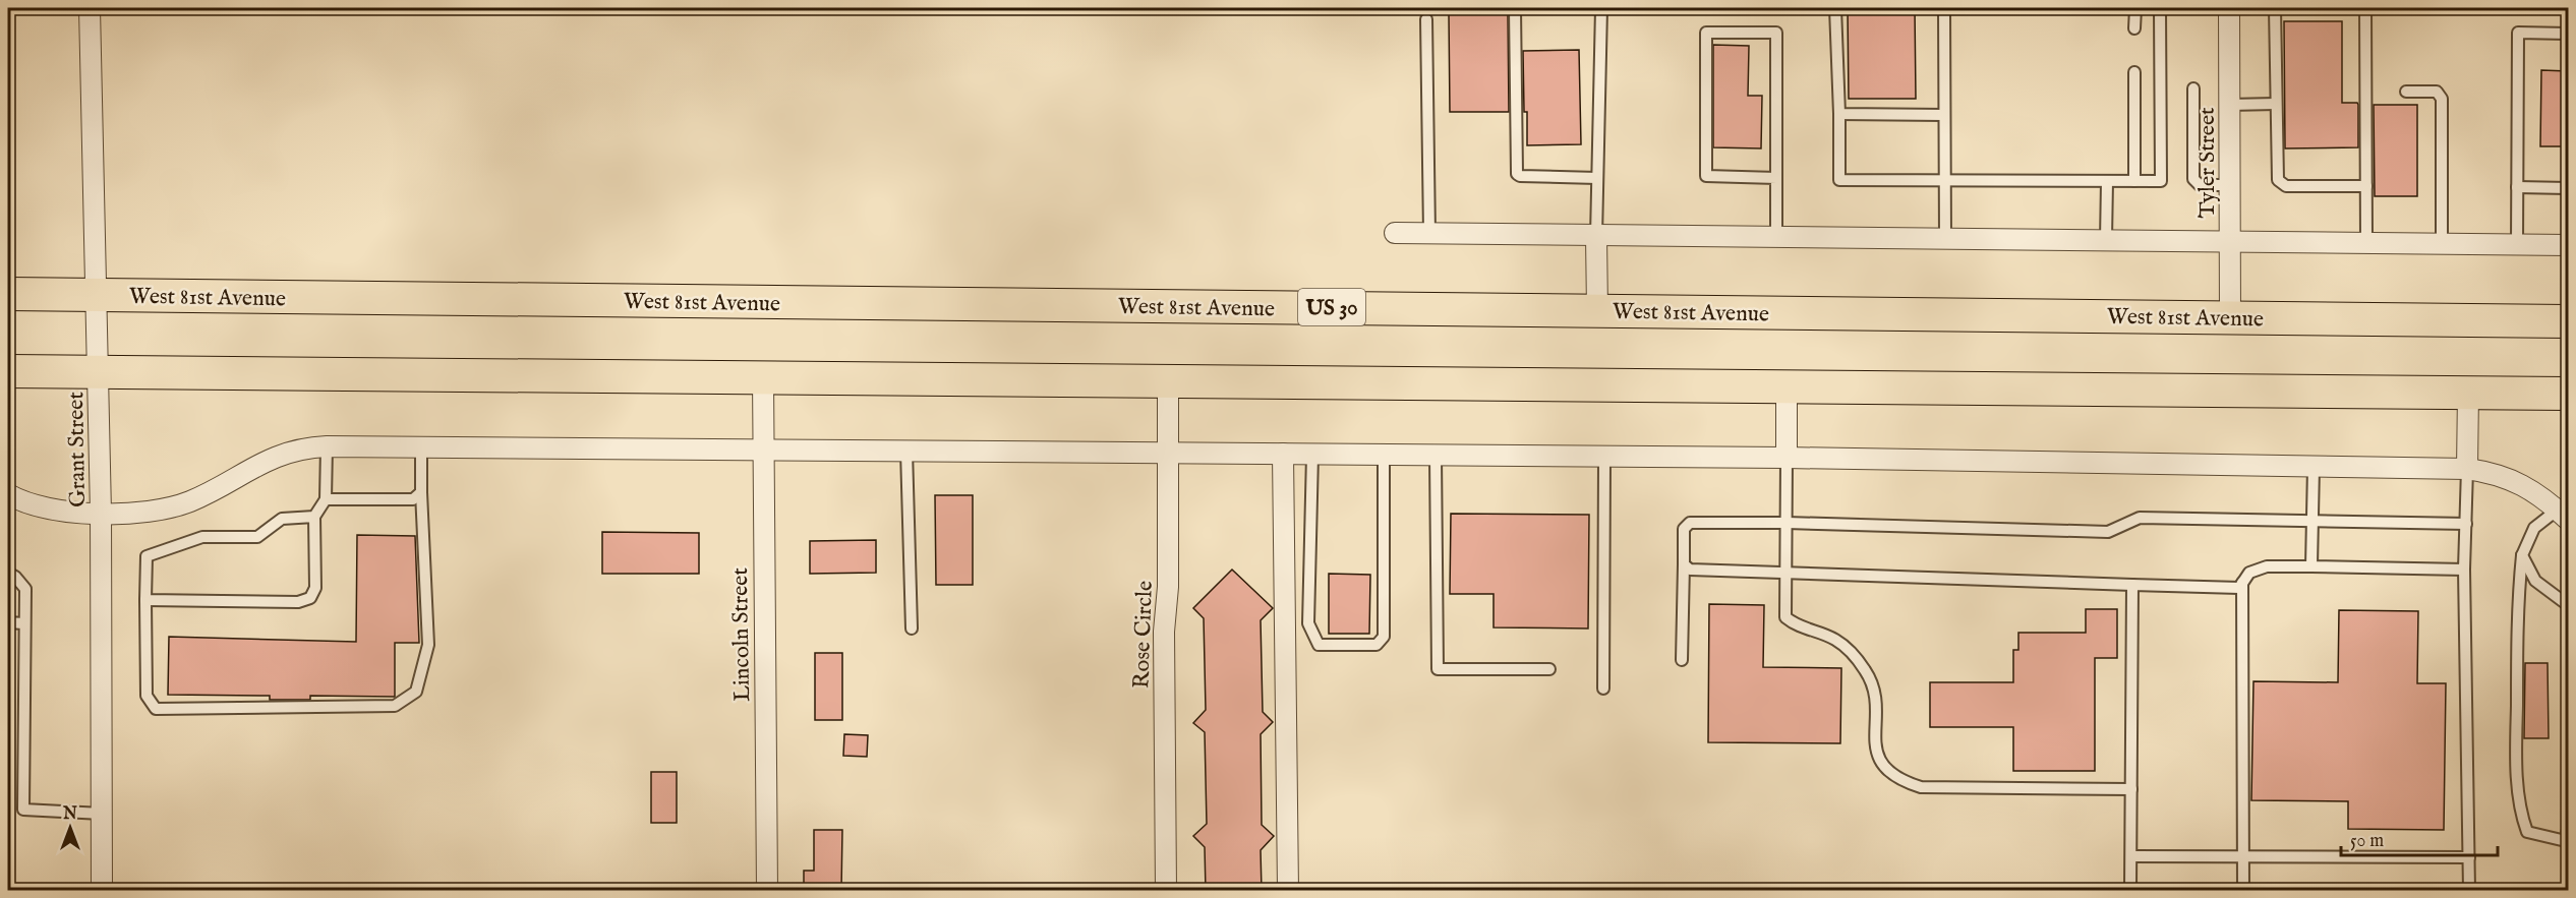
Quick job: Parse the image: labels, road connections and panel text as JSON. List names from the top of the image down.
{
  "streets": {
    "main road": ["West 81st Avenue", "US 30"],
    "street": [
      "Tyler Street",
      "Grant Street",
      "Lincoln Street",
      "Rose Circle"
    ]
  },
  "crossings": [
    ["Tyler Street", "West 81st Avenue"],
    ["West 81st Avenue", "Grant Street"]
  ],
  "scale_bar": "50 m",
  "north": "top"
}
